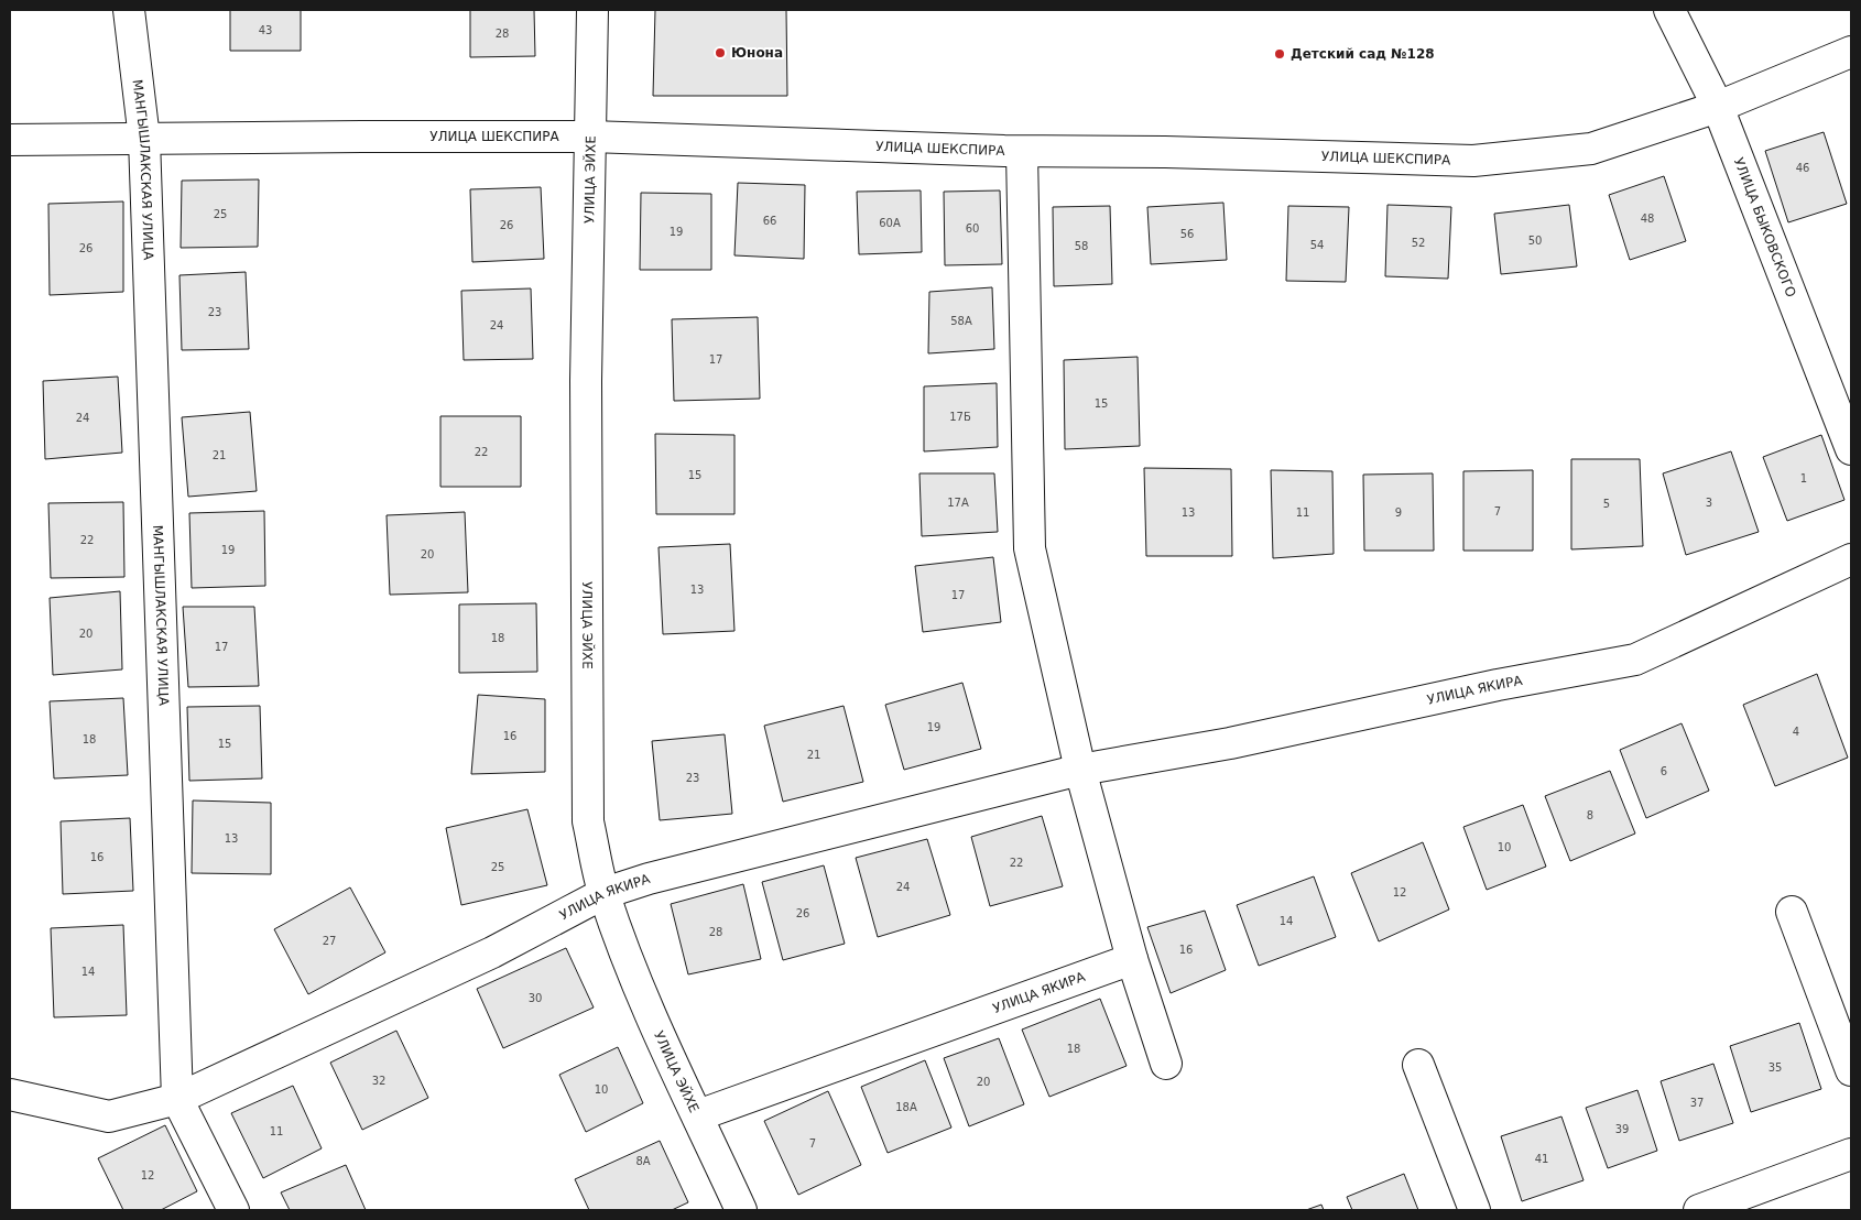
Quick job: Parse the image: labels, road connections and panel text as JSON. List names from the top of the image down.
{
  "streets": {
    "street": [
      "УЛИЦА ШЕКСПИРА",
      "МАНГЫШЛАКСКАЯ УЛИЦА",
      "УЛИЦА ЭЙХЕ",
      "УЛИЦА БЫКОВСКОГО",
      "УЛИЦА ЯКИРА"
    ]
  },
  "crossings": [
    ["УЛИЦА ШЕКСПИРА", "МАНГЫШЛАКСКАЯ УЛИЦА"],
    ["УЛИЦА ШЕКСПИРА", "УЛИЦА ЭЙХЕ"],
    ["УЛИЦА ШЕКСПИРА", "УЛИЦА БЫКОВСКОГО"],
    ["МАНГЫШЛАКСКАЯ УЛИЦА", "УЛИЦА ЯКИРА"],
    ["УЛИЦА ЭЙХЕ", "УЛИЦА ЯКИРА"]
  ],
  "places": ["Юнона", "Детский сад №128"],
  "house_numbers": [
    "43",
    "28",
    "46",
    "25",
    "48",
    "66",
    "60А",
    "26",
    "60",
    "19",
    "56",
    "50",
    "52",
    "54",
    "58",
    "26",
    "23",
    "58А",
    "24",
    "17",
    "15",
    "17Б",
    "24",
    "22",
    "21",
    "15",
    "1",
    "17А",
    "3",
    "5",
    "7",
    "13",
    "11",
    "9",
    "22",
    "19",
    "20",
    "13",
    "17",
    "20",
    "18",
    "17",
    "19",
    "4",
    "16",
    "18",
    "15",
    "21",
    "6",
    "23",
    "8",
    "13",
    "10",
    "16",
    "22",
    "25",
    "24",
    "12",
    "26",
    "14",
    "28",
    "27",
    "16",
    "14",
    "30",
    "18",
    "35",
    "32",
    "20",
    "10",
    "37",
    "18А",
    "39",
    "11",
    "7",
    "41",
    "8А",
    "12"
  ]
}
